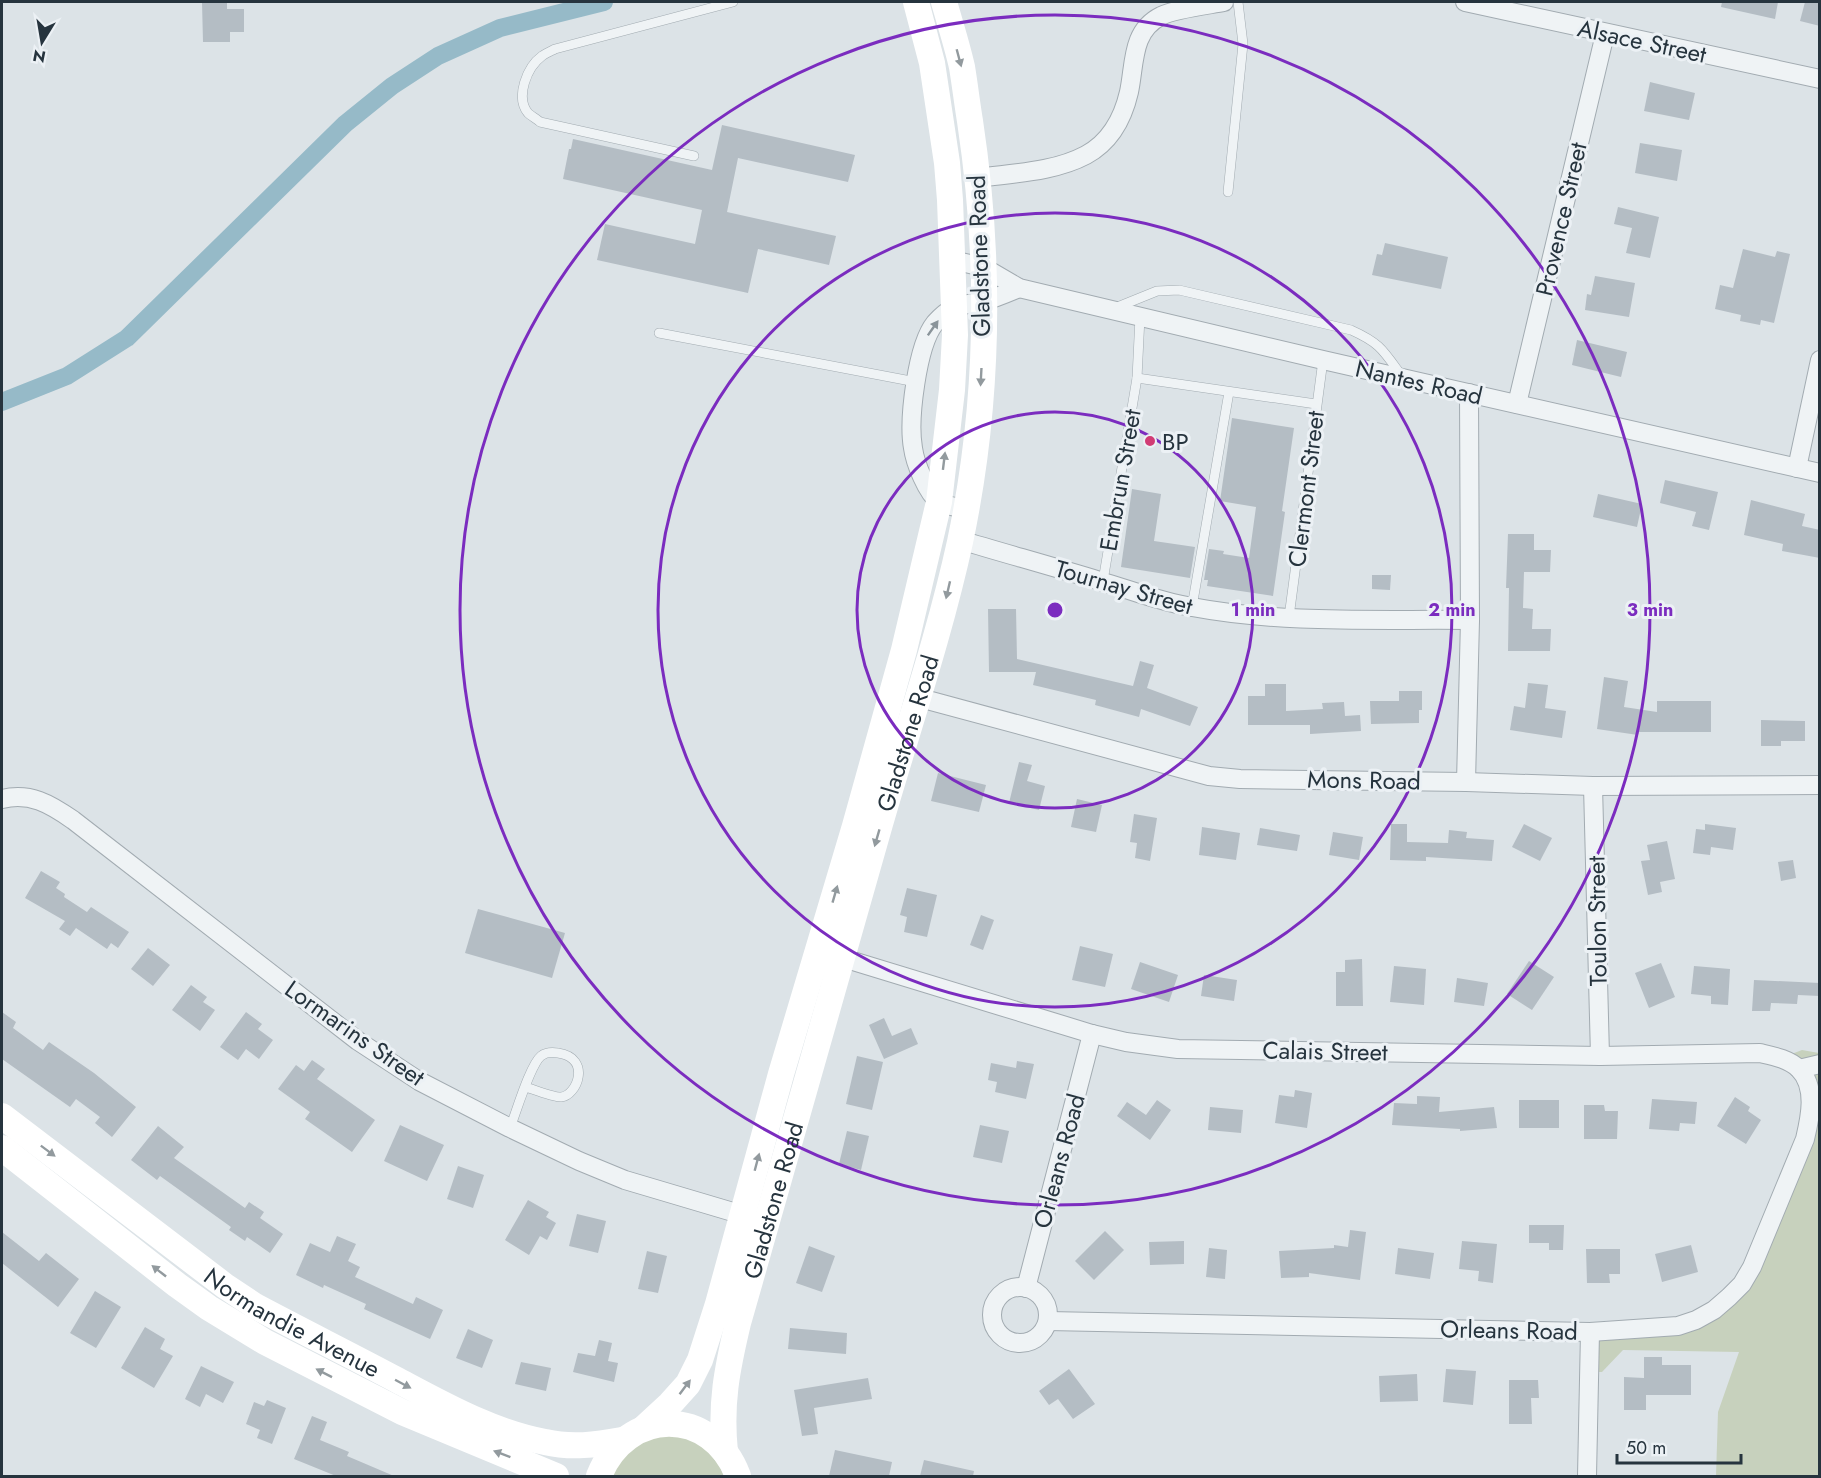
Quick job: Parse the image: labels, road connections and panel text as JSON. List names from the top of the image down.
{
  "streets": {
    "street": [
      "Alsace Street",
      "Provence Street",
      "Gladstone Road",
      "Nantes Road",
      "Tournay Street",
      "Mons Road",
      "Toulon Street",
      "Lormarins Street",
      "Calais Street",
      "Orleans Road",
      "Normandie Avenue"
    ],
    "lane": ["Embrun Street", "Clermont Street"]
  },
  "crossings": [
    ["Alsace Street", "Provence Street"],
    ["Provence Street", "Nantes Road"],
    ["Gladstone Road", "Nantes Road"],
    ["Gladstone Road", "Tournay Street"],
    ["Gladstone Road", "Mons Road"],
    ["Gladstone Road", "Lormarins Street"],
    ["Gladstone Road", "Calais Street"],
    ["Gladstone Road", "Normandie Avenue"],
    ["Nantes Road", "Embrun Street"],
    ["Nantes Road", "Clermont Street"],
    ["Embrun Street", "Clermont Street"],
    ["Embrun Street", "Tournay Street"],
    ["Clermont Street", "Tournay Street"],
    ["Mons Road", "Toulon Street"],
    ["Toulon Street", "Calais Street"],
    ["Calais Street", "Orleans Road"]
  ],
  "places": ["BP"],
  "scale_bar": "50 m",
  "north": "bottom",
  "rings": ["1 min", "2 min", "3 min"]
}
